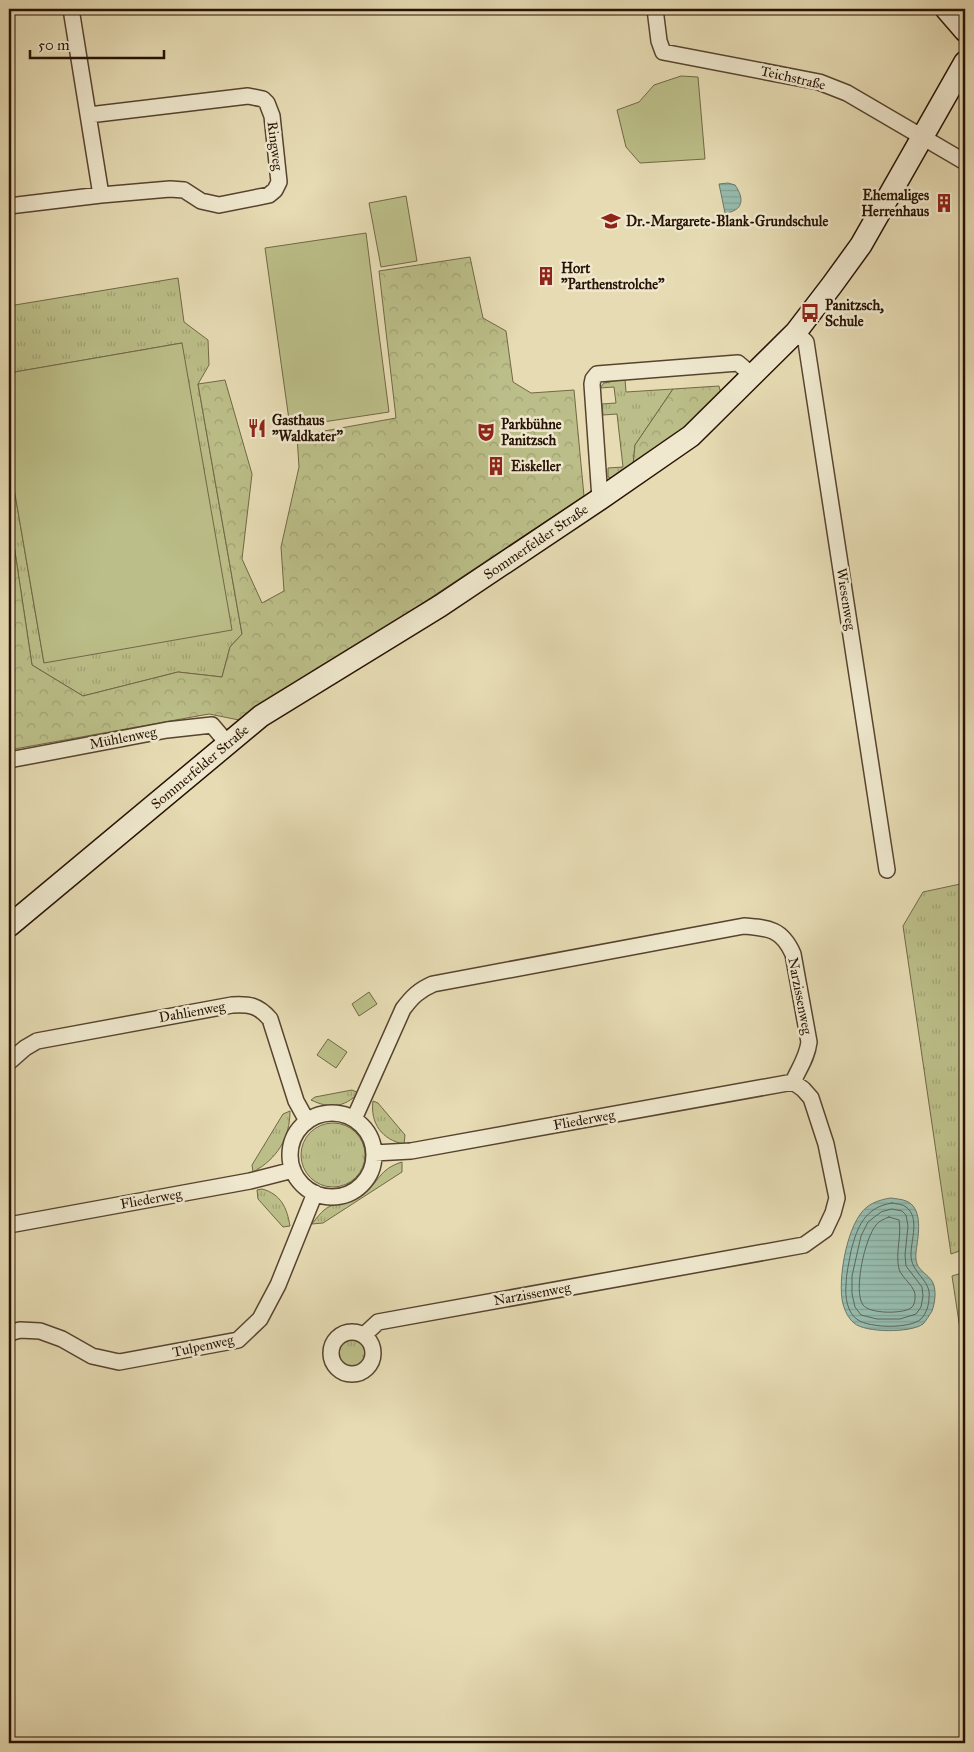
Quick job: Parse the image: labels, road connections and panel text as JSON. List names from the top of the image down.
{
  "streets": {
    "street": [
      "Teichstraße",
      "Ringweg",
      "Sommerfelder Straße",
      "Wiesenweg",
      "Mühlenweg",
      "Narzissenweg",
      "Dahlienweg",
      "Fliederweg",
      "Tulpenweg"
    ]
  },
  "crossings": [
    ["Teichstraße", "Sommerfelder Straße"],
    ["Sommerfelder Straße", "Wiesenweg"],
    ["Sommerfelder Straße", "Mühlenweg"],
    ["Narzissenweg", "Dahlienweg"],
    ["Narzissenweg", "Fliederweg"],
    ["Narzissenweg", "Tulpenweg"],
    ["Dahlienweg", "Fliederweg"],
    ["Dahlienweg", "Tulpenweg"],
    ["Fliederweg", "Tulpenweg"]
  ],
  "places": {
    "building": ["Ehemaliges Herrenhaus", "Hort \"Parthenstrolche\"", "Eiskeller"],
    "school or university": ["Dr.-Margarete-Blank-Grundschule"],
    "bus stop": ["Panitzsch, Schule"],
    "restaurant": ["Gasthaus \"Waldkater\""],
    "theatre": ["Parkbühne Panitzsch"]
  },
  "scale_bar": "50 m"
}
